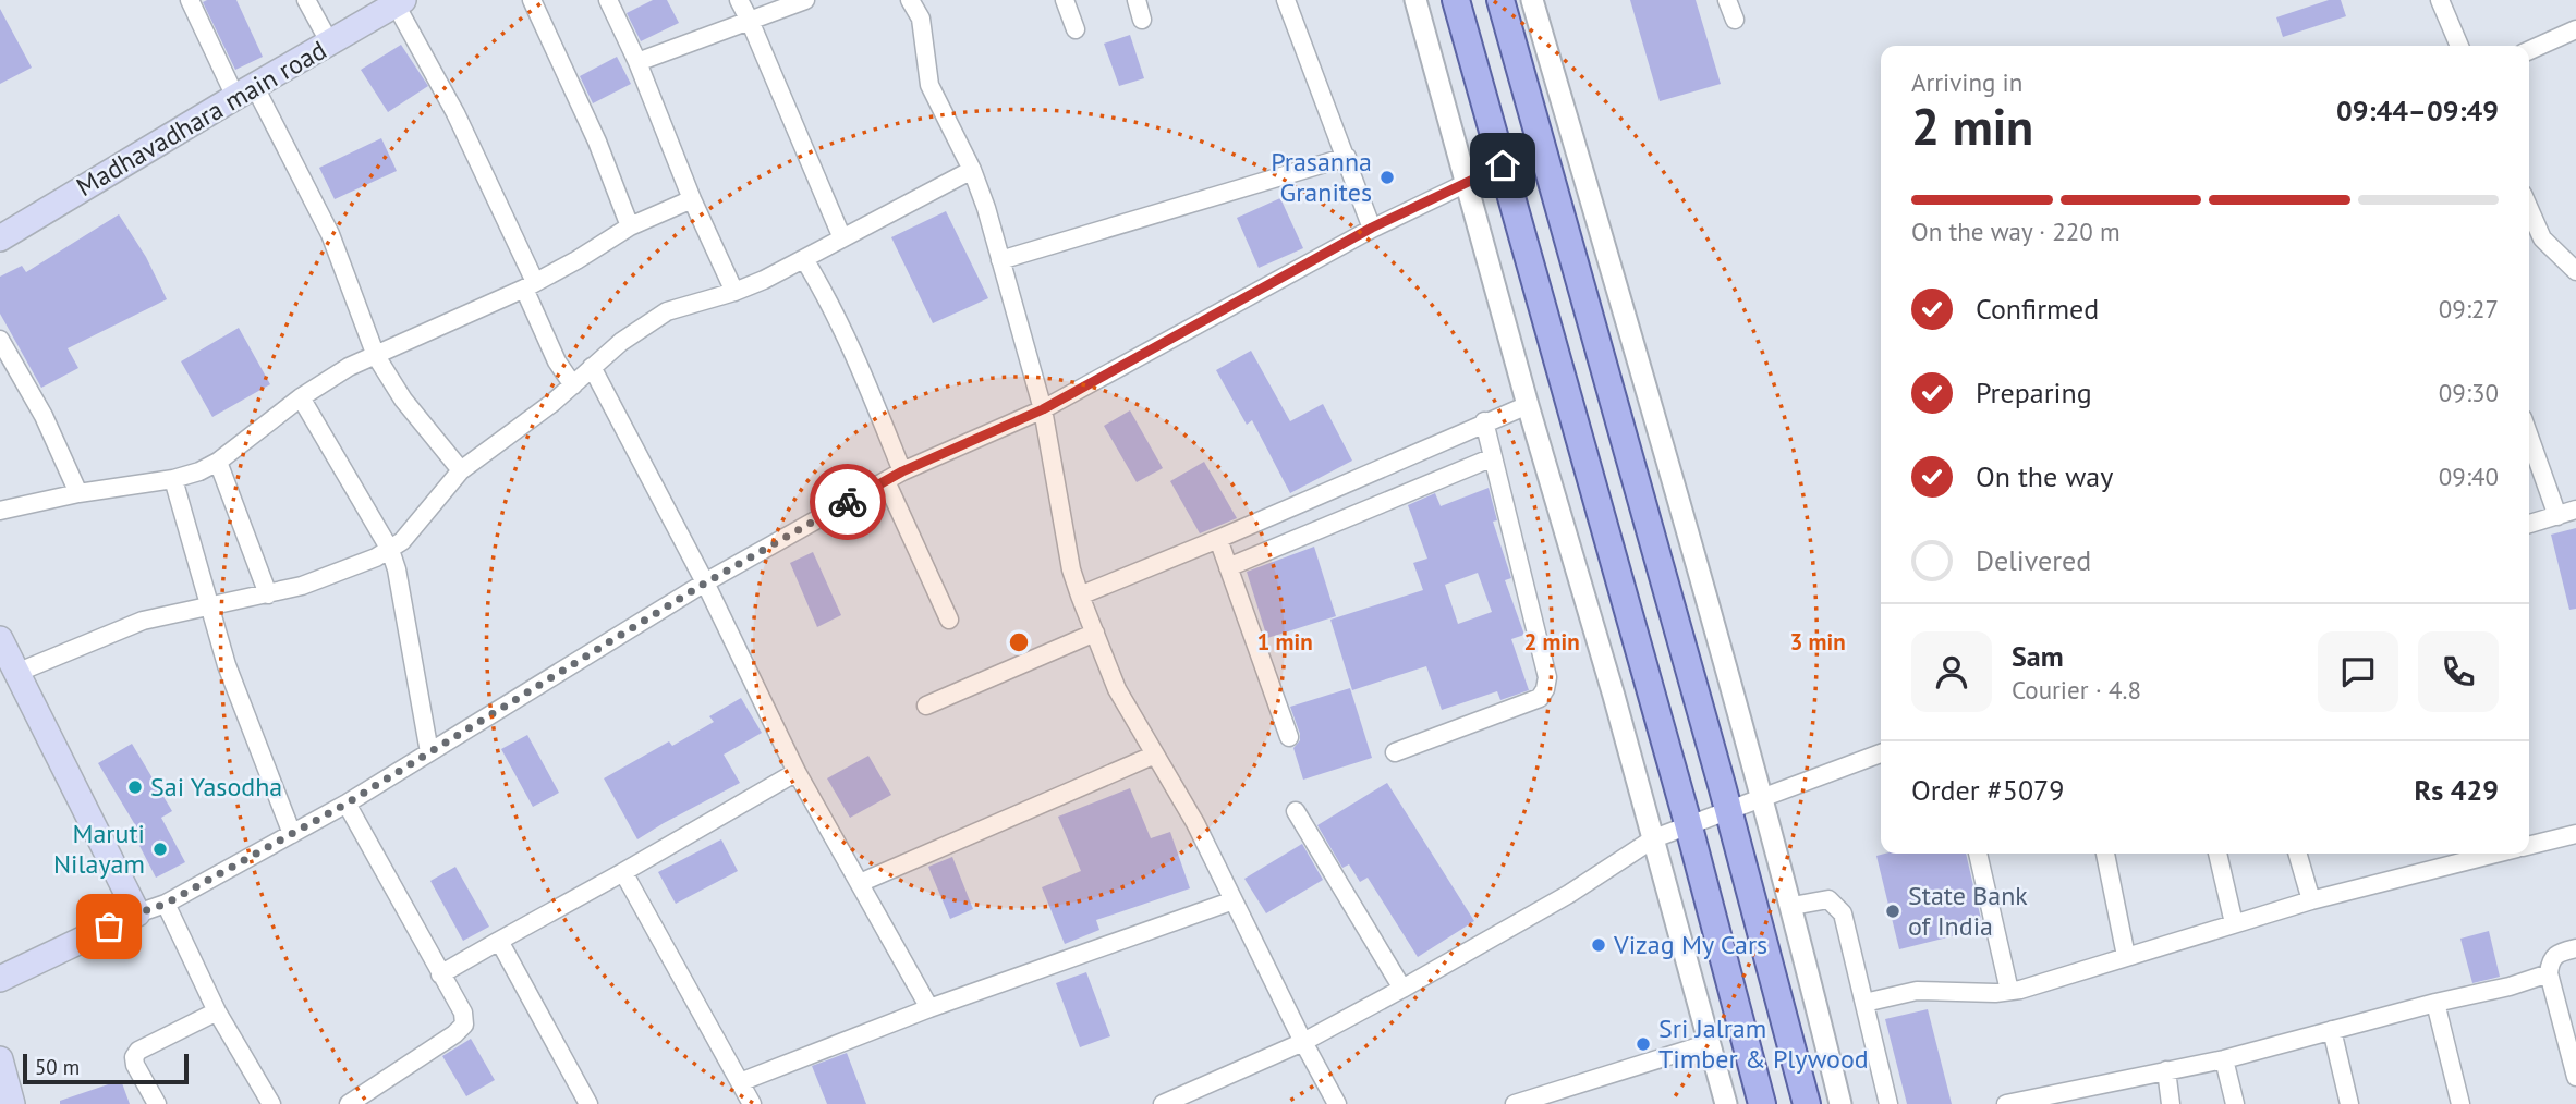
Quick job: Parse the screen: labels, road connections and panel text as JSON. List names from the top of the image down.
{
  "streets": {
    "main road": ["Madhavadhara main road"]
  },
  "places": [
    "Prasanna Granites",
    "Sai Yasodha",
    "Maruti Nilayam",
    "State Bank of India",
    "Vizag My Cars",
    "Sri Jalram Timber & Plywood"
  ],
  "scale_bar": "50 m",
  "page": {
    "heading": ["2 min", "Arriving in", "09:44–09:49"],
    "panel": [
      "Sam",
      "Courier · 4.8",
      "Order #5079",
      "Rs 429"
    ],
    "bar": "On the way · 220 m",
    "list": [
      ["Confirmed", "09:27"],
      ["Preparing", "09:30"],
      ["On the way", "09:40"],
      "Delivered"
    ],
    "scale": "50 m"
  },
  "rings": ["1 min", "2 min", "3 min"]
}
